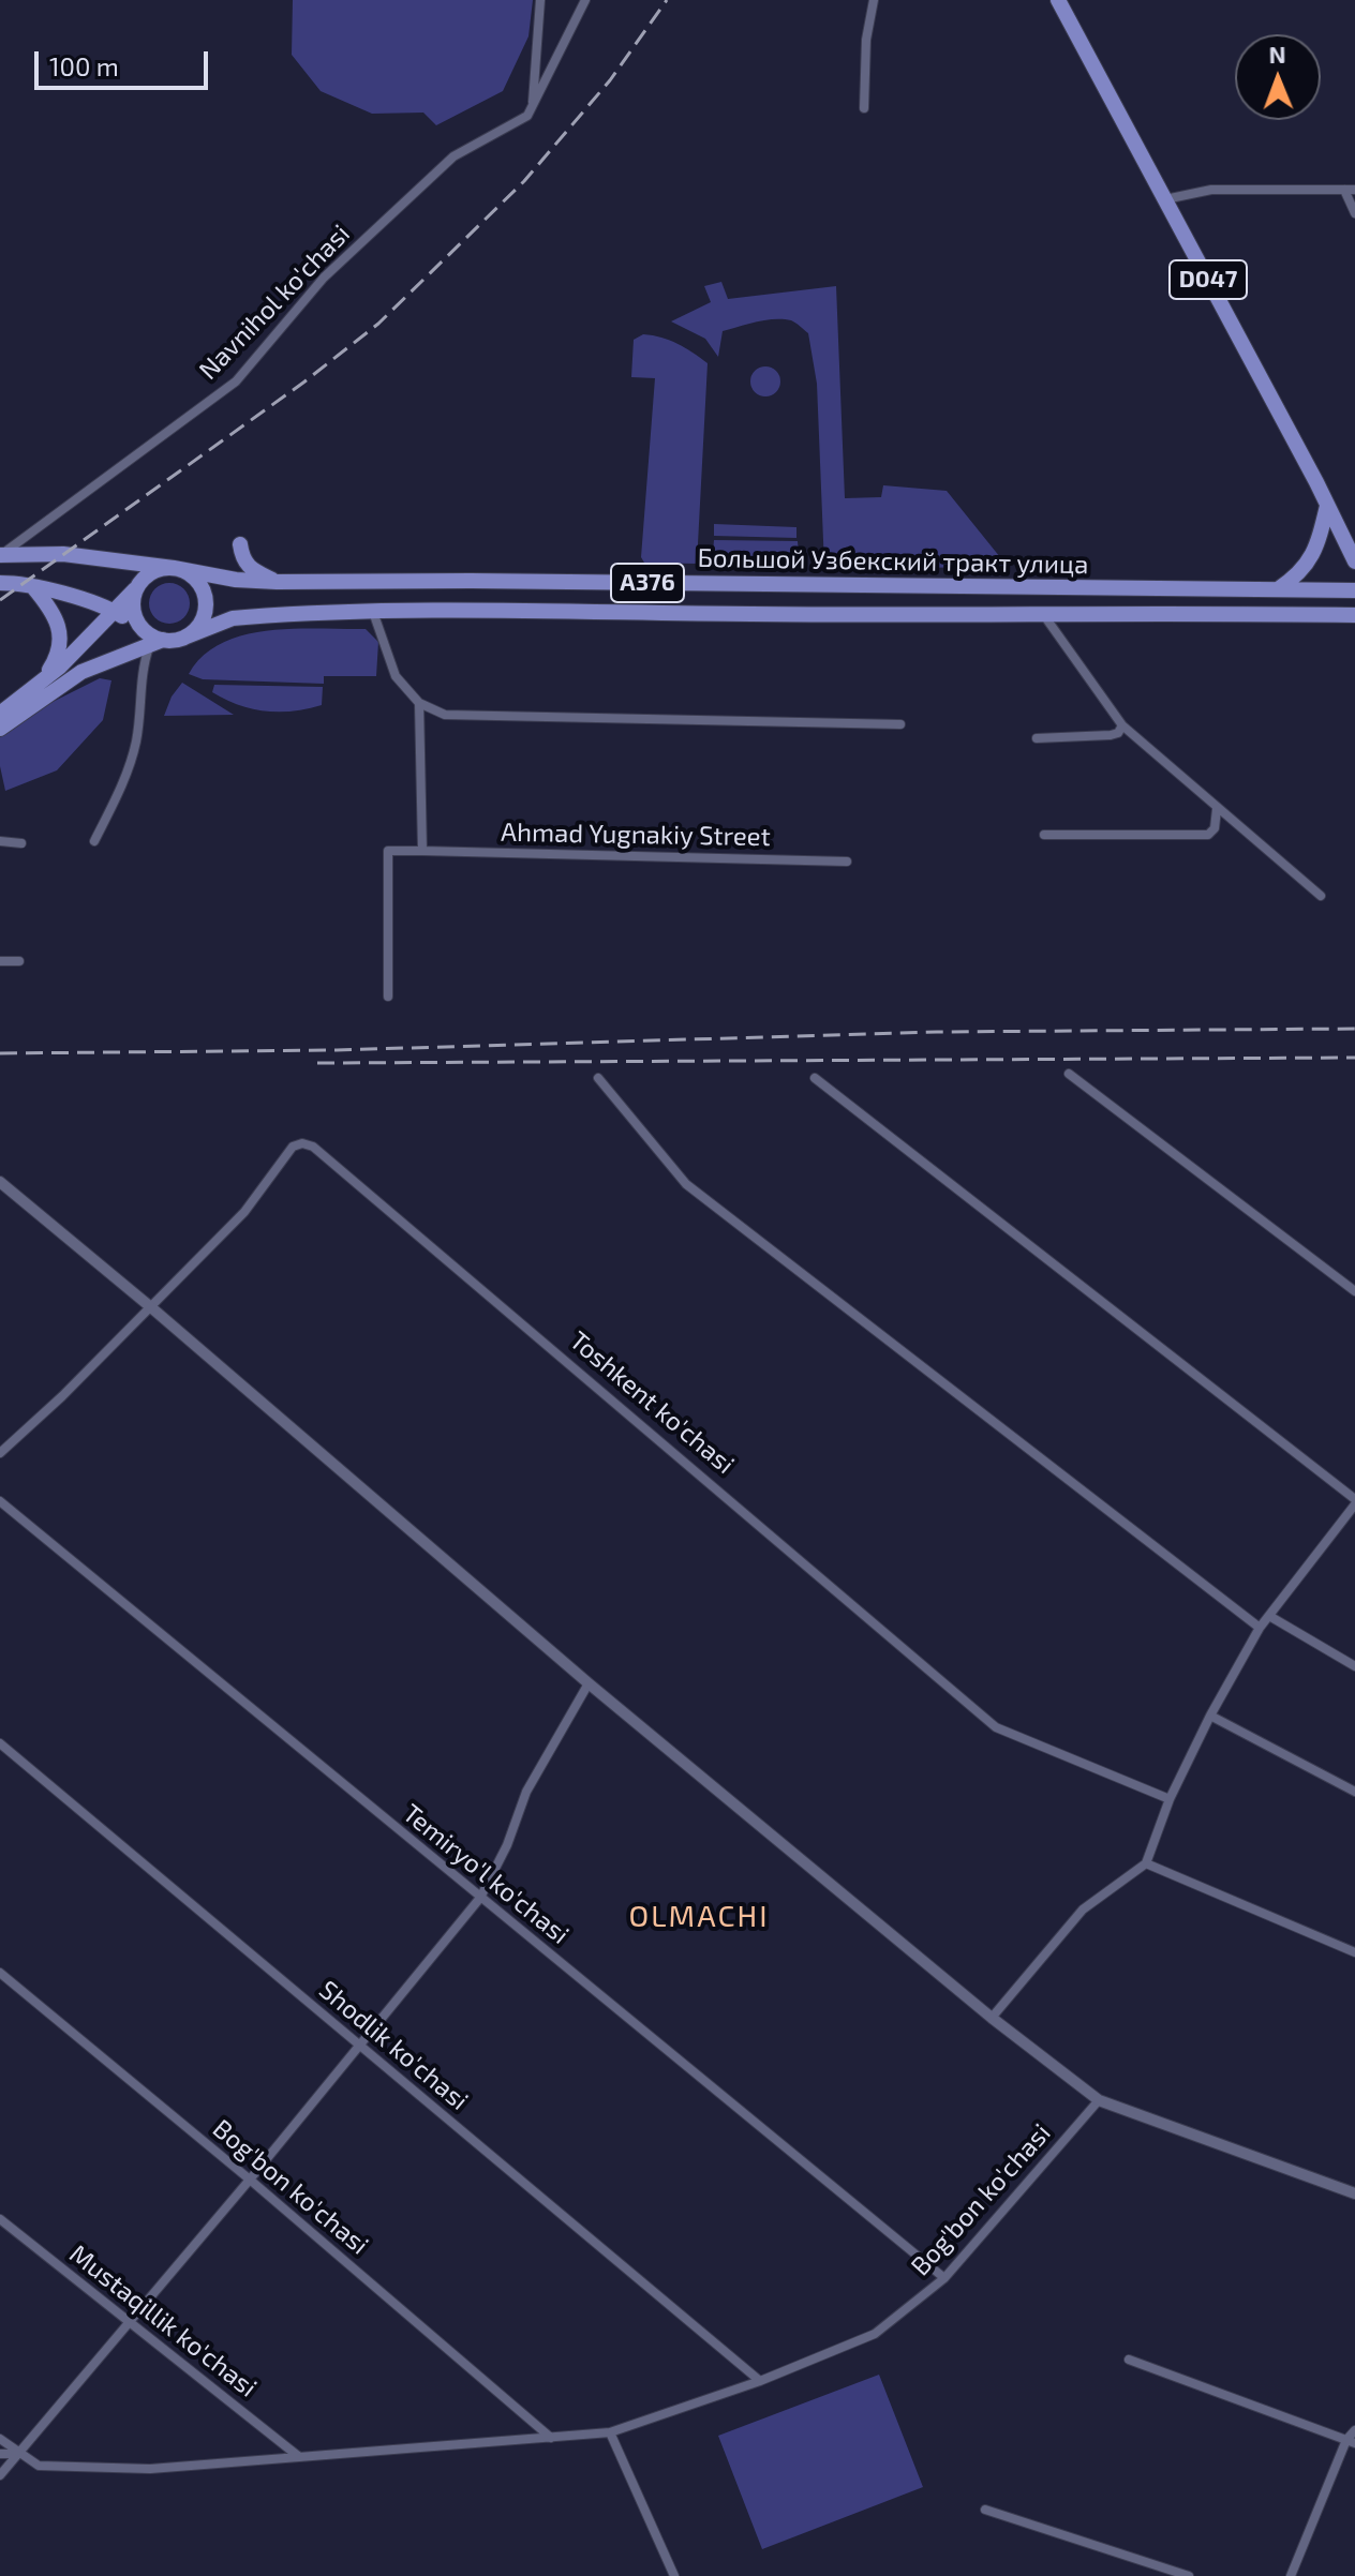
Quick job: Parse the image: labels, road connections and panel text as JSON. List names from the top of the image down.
{
  "streets": {
    "main road": ["D047", "Большой Узбекский тракт улица", "A376"],
    "street": [
      "Navnihol ko'chasi",
      "Ahmad Yugnakiy Street",
      "Toshkent ko'chasi",
      "Temiryo'l ko'chasi",
      "Shodlik ko'chasi",
      "Bog'bon ko'chasi",
      "Mustaqillik ko'chasi"
    ]
  },
  "crossings": [
    ["Temiryo'l ko'chasi", "Bog'bon ko'chasi"],
    ["Shodlik ko'chasi", "Bog'bon ko'chasi"],
    ["Bog'bon ko'chasi", "Mustaqillik ko'chasi"]
  ],
  "districts": ["OLMACHI"],
  "scale_bar": "100 m",
  "north": "top"
}
